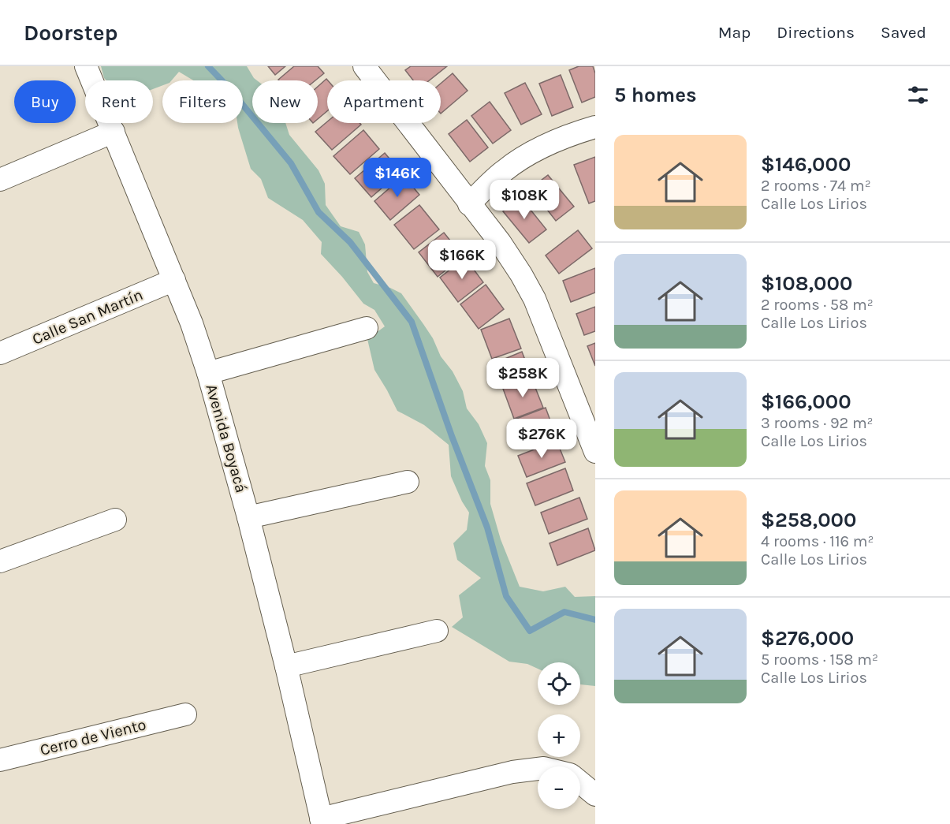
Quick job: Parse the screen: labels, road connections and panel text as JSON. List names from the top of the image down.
{
  "streets": {
    "street": ["Calle San Martín", "Avenida Boyacá", "Cerro de Viento"]
  },
  "crossings": [
    ["Calle San Martín", "Avenida Boyacá"]
  ],
  "page": {
    "header": "Doorstep",
    "nav": ["Map", "Directions", "Saved"],
    "heading": "5 homes",
    "chip": [
      "Buy",
      "Rent",
      "Filters",
      "New",
      "Apartment"
    ],
    "list": [
      {
        "name": "$146,000",
        "note": "2 rooms · 74 m² · Calle Los Lirios"
      },
      {
        "name": "$108,000",
        "note": "2 rooms · 58 m² · Calle Los Lirios"
      },
      {
        "name": "$166,000",
        "note": "3 rooms · 92 m² · Calle Los Lirios"
      },
      {
        "name": "$258,000",
        "note": "4 rooms · 116 m² · Calle Los Lirios"
      },
      {
        "name": "$276,000",
        "note": "5 rooms · 158 m² · Calle Los Lirios"
      }
    ],
    "price": [
      "$146K",
      "$108K",
      "$166K",
      "$258K",
      "$276K"
    ],
    "map_buttons": ["+", "−"]
  }
}
